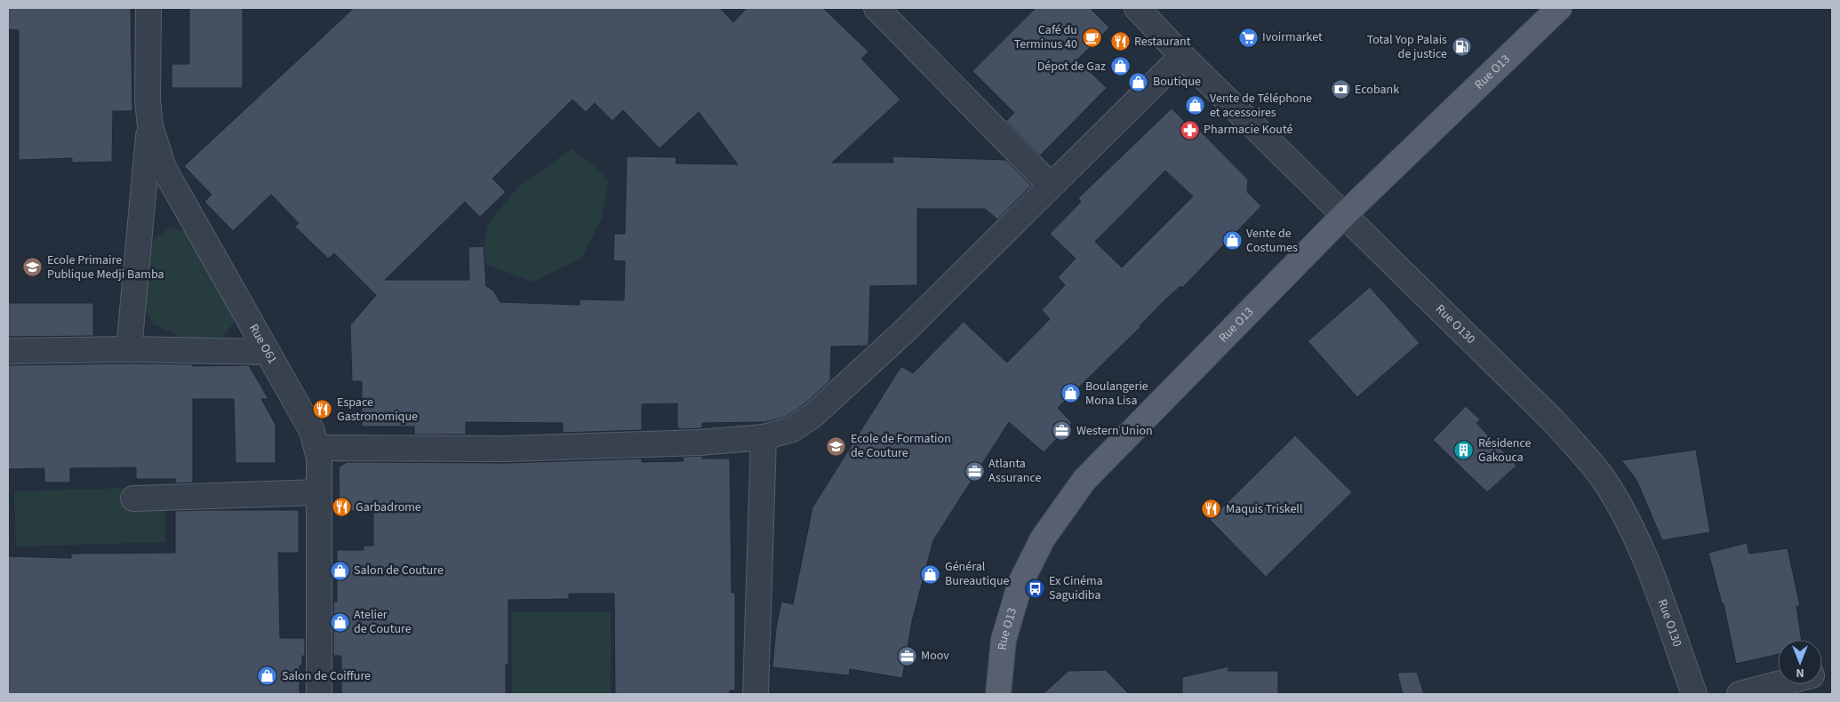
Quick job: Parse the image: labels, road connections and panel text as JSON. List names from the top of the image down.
{
  "streets": {
    "main road": ["Rue O13"],
    "street": ["Rue O130", "Rue O61"]
  },
  "crossings": [
    ["Rue O13", "Rue O130"]
  ],
  "places": {
    "cafe": ["Café du Terminus 40"],
    "supermarket": ["Ivoirmarket"],
    "restaurant": [
      "Restaurant",
      "Espace Gastronomique",
      "Garbadrome",
      "Maquis Triskell"
    ],
    "fuel station": ["Total Yop Palais de justice"],
    "shop": [
      "Dépot de Gaz",
      "Boutique",
      "Vente de Téléphone et acessoires",
      "Vente de Costumes",
      "Boulangerie Mona Lisa",
      "Salon de Couture",
      "Général Bureautique",
      "Atelier de Couture",
      "Salon de Coiffure"
    ],
    "bank": ["Ecobank"],
    "pharmacy": ["Pharmacie Kouté"],
    "school or university": ["Ecole Primaire Publique Medji Bamba", "Ecole de Formation de Couture"],
    "office": ["Western Union", "Atlanta Assurance", "Moov"],
    "building": ["Résidence Gakouca"],
    "bus stop": ["Ex Cinéma Saguidiba"]
  },
  "north": "bottom"
}
